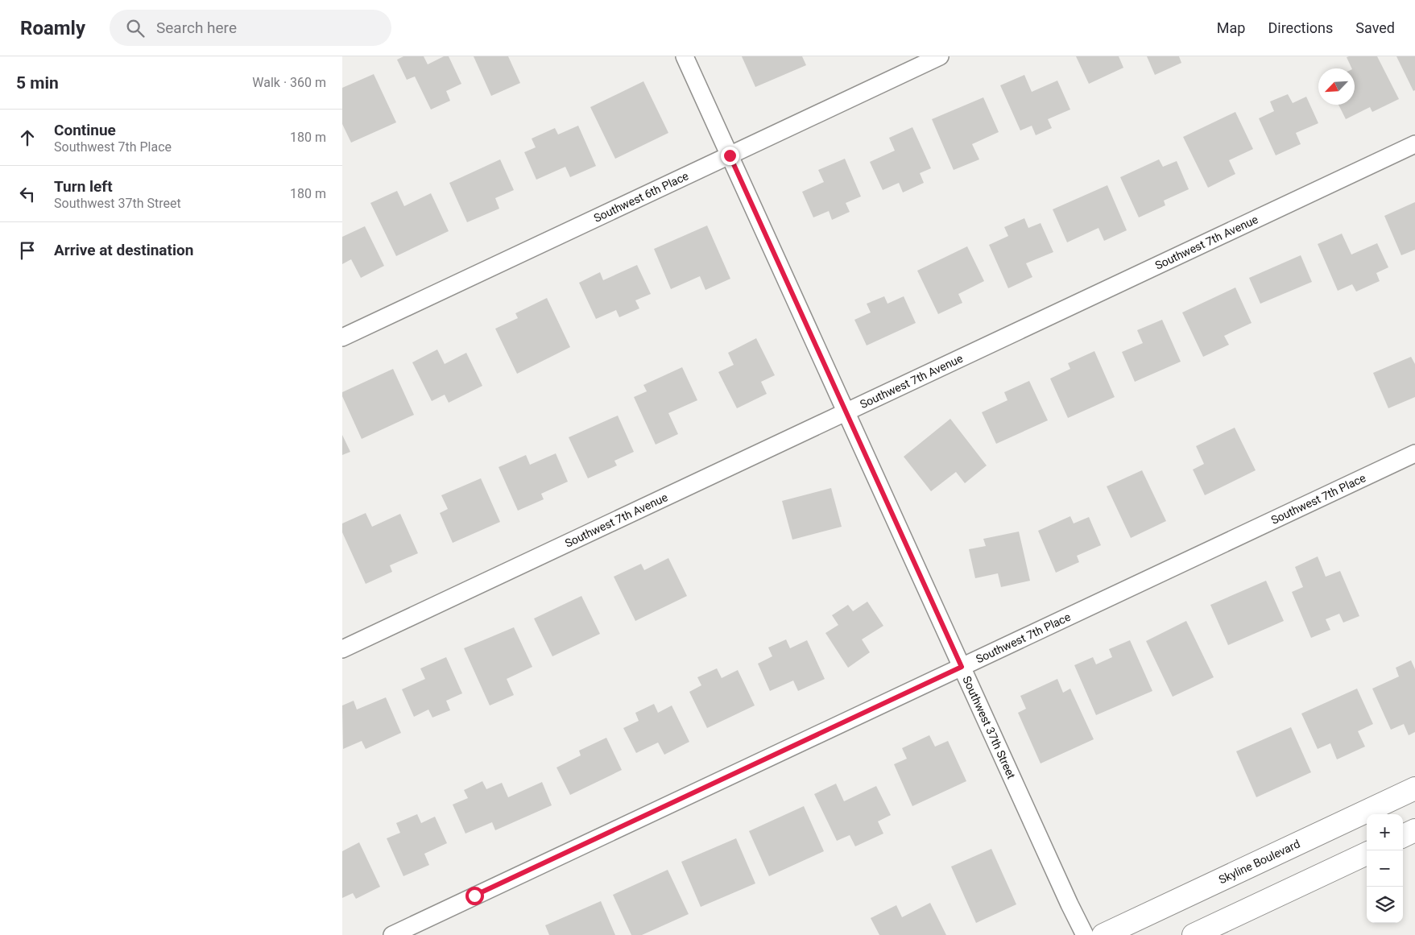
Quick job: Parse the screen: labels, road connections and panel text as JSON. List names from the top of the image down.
{
  "streets": {
    "street": [
      "Southwest 6th Place",
      "Southwest 7th Avenue",
      "Southwest 7th Place",
      "Southwest 37th Street",
      "Skyline Boulevard"
    ]
  },
  "crossings": [
    ["Southwest 6th Place", "Southwest 37th Street"],
    ["Southwest 7th Avenue", "Southwest 37th Street"],
    ["Southwest 7th Place", "Southwest 37th Street"]
  ],
  "north": "bottom left",
  "page": {
    "header": "Roamly",
    "search": "Search here",
    "nav": ["Map", "Directions", "Saved"],
    "heading": ["5 min", "Walk · 360 m"],
    "list": [
      ["Continue", "Southwest 7th Place", "180 m"],
      ["Turn left", "Southwest 37th Street", "180 m"],
      "Arrive at destination"
    ],
    "map_buttons": ["+", "−"]
  }
}
